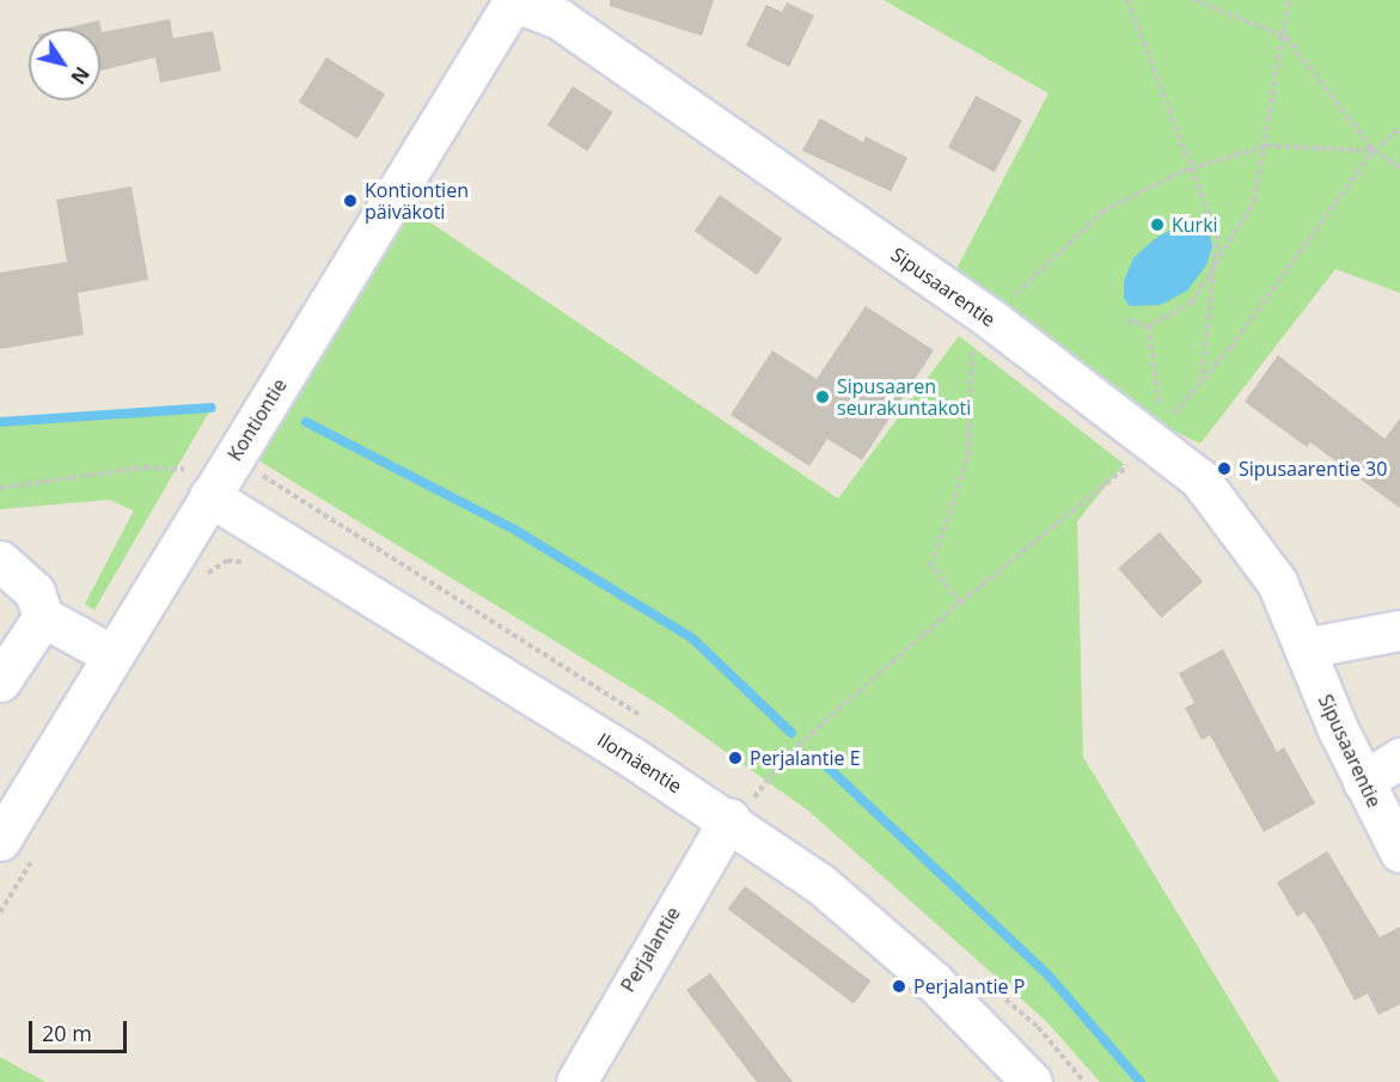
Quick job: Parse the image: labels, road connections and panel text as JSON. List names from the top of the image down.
{
  "streets": {
    "street": [
      "Sipusaarentie",
      "Kontiontie",
      "Ilomäentie",
      "Perjalantie"
    ]
  },
  "crossings": [
    ["Sipusaarentie", "Kontiontie"],
    ["Kontiontie", "Ilomäentie"],
    ["Ilomäentie", "Perjalantie"]
  ],
  "places": [
    "Kontiontien päiväkoti",
    "Kurki",
    "Sipusaaren seurakuntakoti",
    "Sipusaarentie 30",
    "Perjalantie E",
    "Perjalantie P"
  ],
  "scale_bar": "20 m",
  "north": "bottom right"
}
